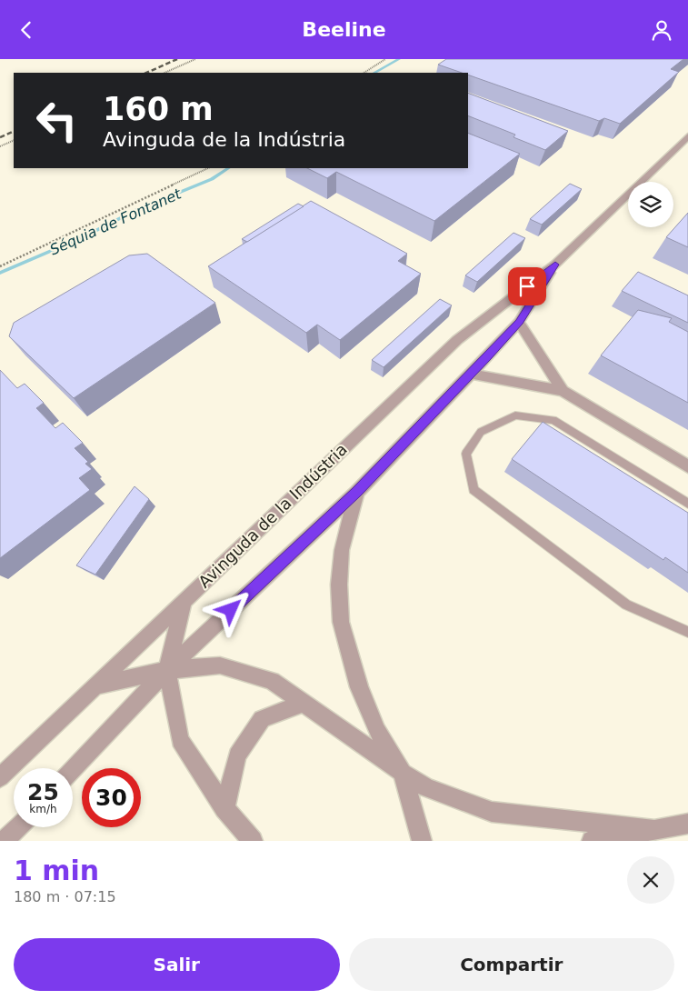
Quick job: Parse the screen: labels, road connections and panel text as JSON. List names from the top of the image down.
{
  "streets": {
    "street": ["Avinguda de la Indústria"]
  },
  "water": ["Séquia de Fontanet"],
  "page": {
    "header": "Beeline",
    "turn": ["160 m", "Avinguda de la Indústria"],
    "speed": "25 km/h",
    "limit": "30",
    "heading": ["1 min", "180 m · 07:15"],
    "buttons": ["Salir", "Compartir"]
  }
}
